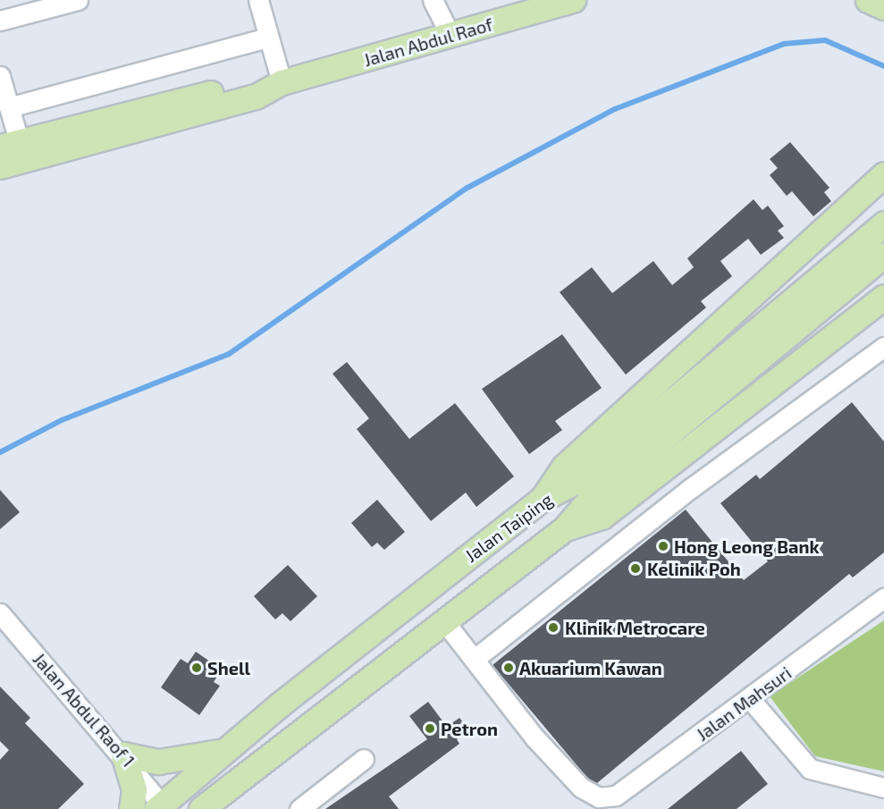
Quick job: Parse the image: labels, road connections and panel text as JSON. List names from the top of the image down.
{
  "streets": {
    "main road": ["Jalan Abdul Raof", "Jalan Taiping"],
    "street": ["Jalan Mahsuri", "Jalan Abdul Raof 1"]
  },
  "crossings": [
    ["Jalan Taiping", "Jalan Abdul Raof 1"]
  ],
  "places": [
    "Hong Leong Bank",
    "Kelinik Poh",
    "Klinik Metrocare",
    "Shell",
    "Akuarium Kawan",
    "Petron"
  ]
}
